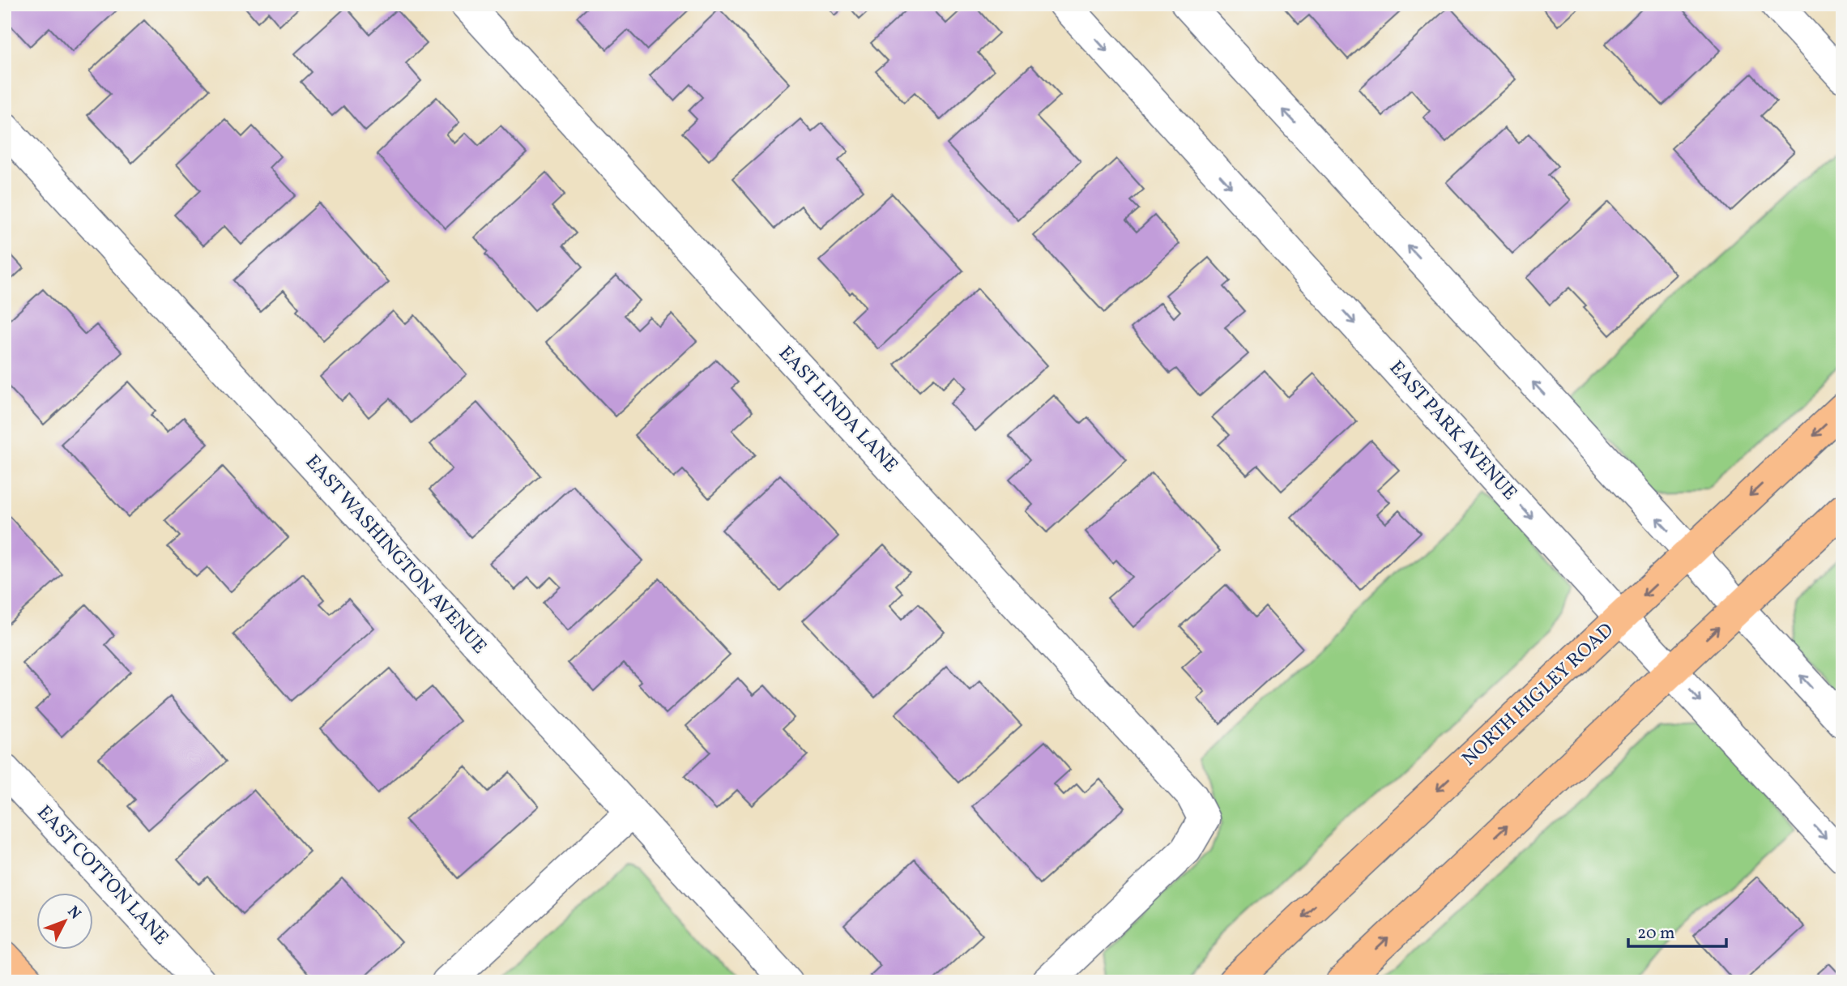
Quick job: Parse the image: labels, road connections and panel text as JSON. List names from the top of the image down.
{
  "streets": {
    "main road": ["NORTH HIGLEY ROAD"],
    "street": [
      "EAST LINDA LANE",
      "EAST PARK AVENUE",
      "EAST WASHINGTON AVENUE",
      "EAST COTTON LANE"
    ]
  },
  "crossings": [
    ["EAST PARK AVENUE", "NORTH HIGLEY ROAD"]
  ],
  "scale_bar": "20 m",
  "north": "top right"
}
